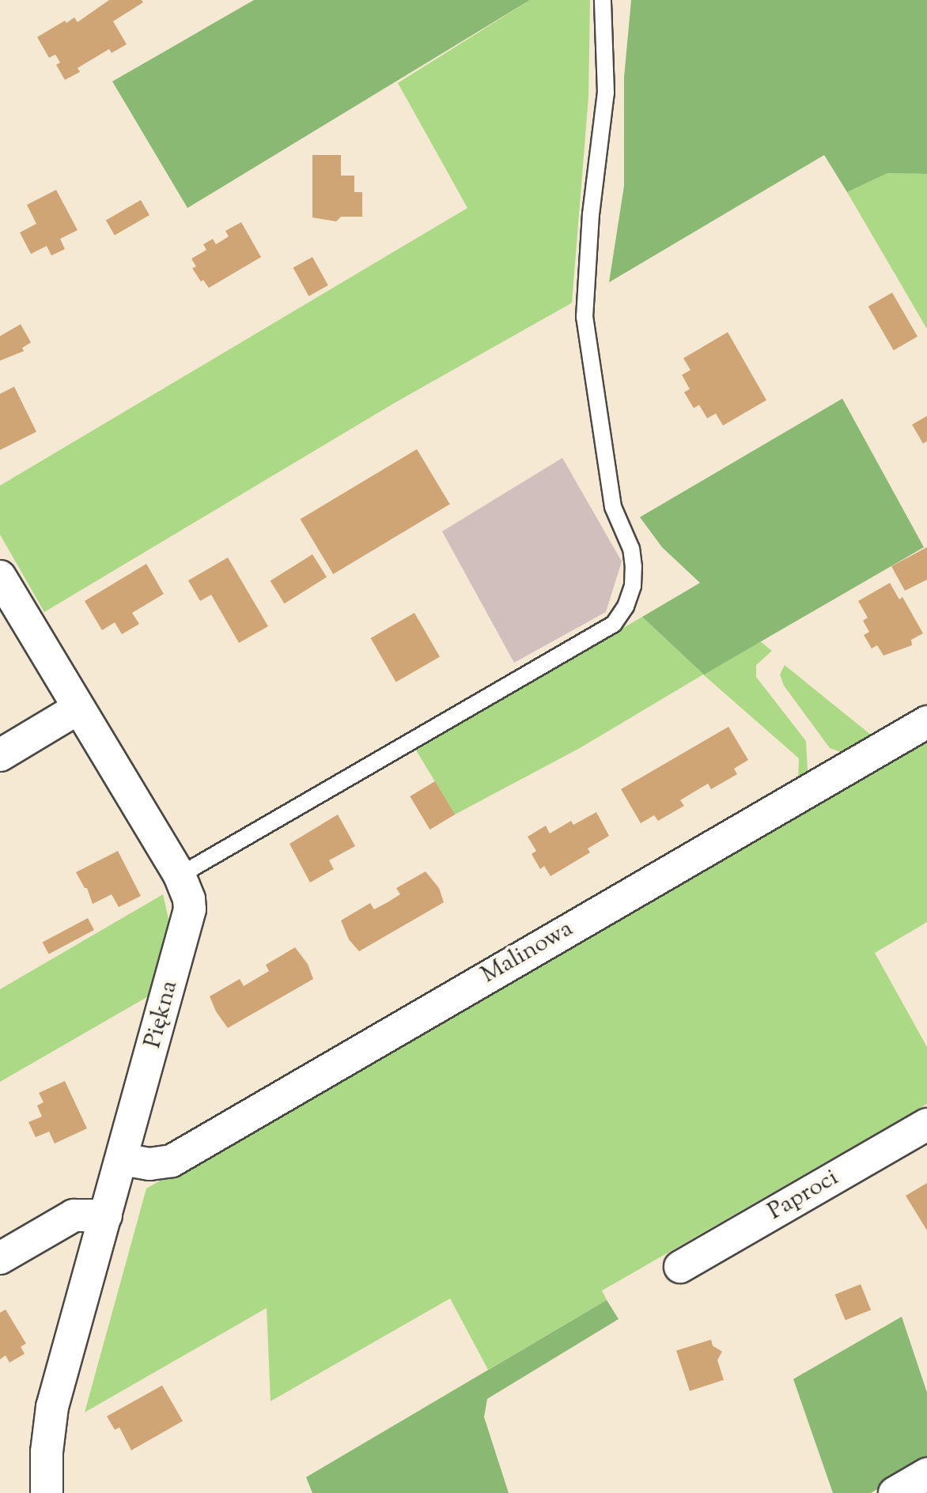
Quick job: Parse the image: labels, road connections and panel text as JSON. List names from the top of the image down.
{
  "streets": {
    "street": ["Malinowa", "Piękna", "Paproci"]
  },
  "crossings": [
    ["Malinowa", "Piękna"]
  ]
}
